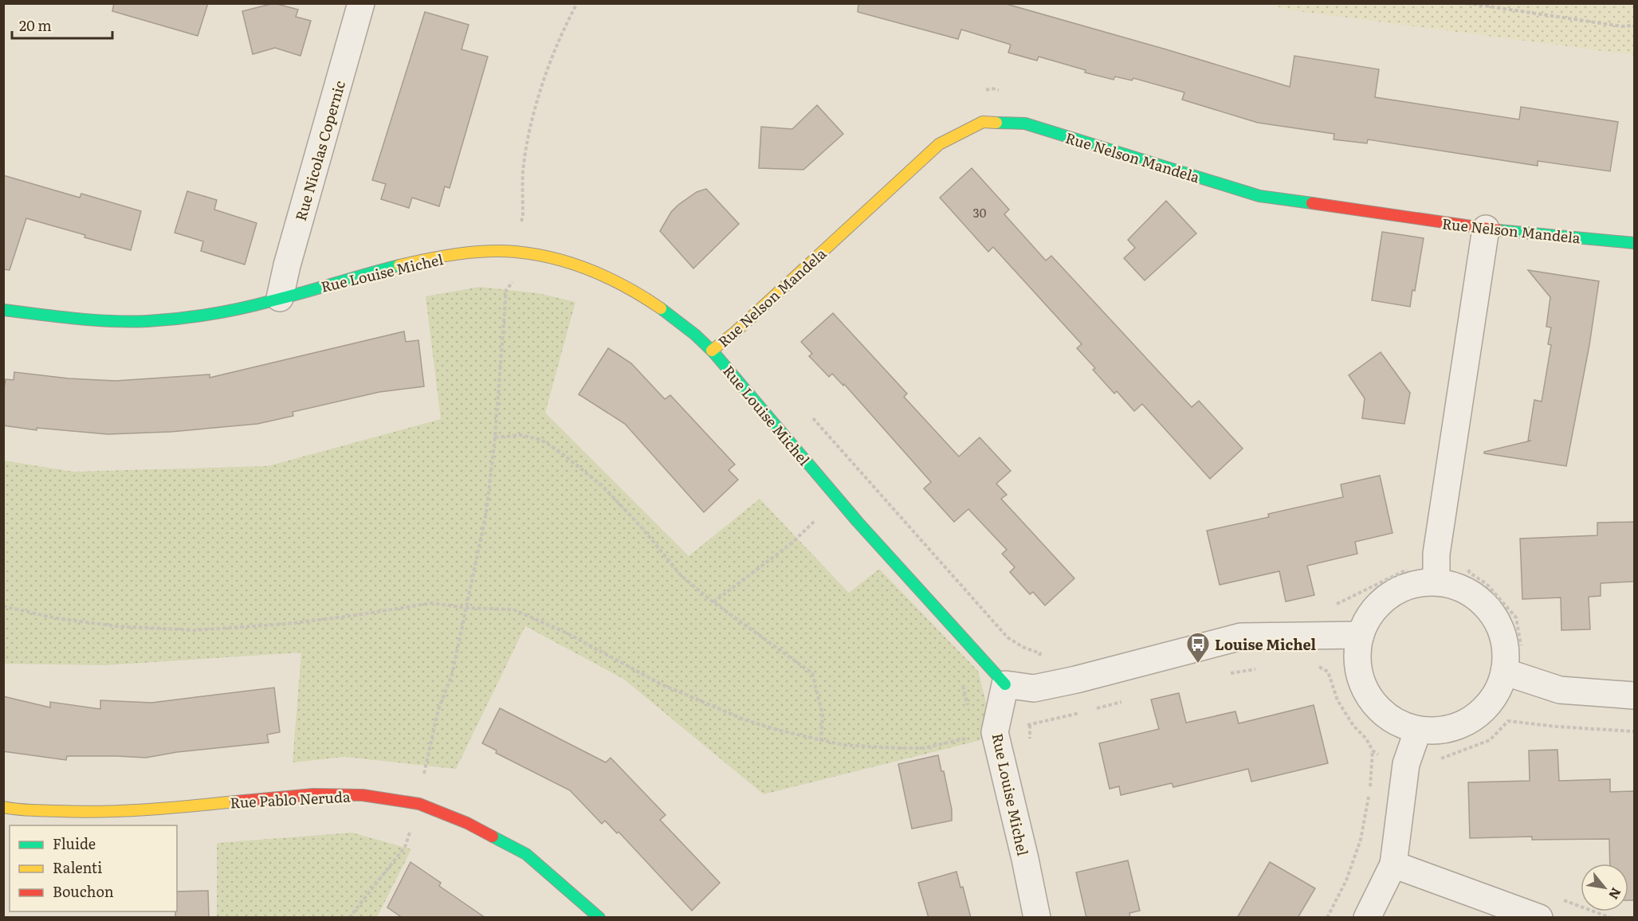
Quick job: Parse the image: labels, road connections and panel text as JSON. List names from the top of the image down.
{
  "streets": {
    "street": [
      "Rue Nicolas Copernic",
      "Rue Nelson Mandela",
      "Rue Louise Michel",
      "Rue Pablo Neruda"
    ]
  },
  "crossings": [
    ["Rue Nicolas Copernic", "Rue Louise Michel"],
    ["Rue Nelson Mandela", "Rue Louise Michel"]
  ],
  "places": {
    "bus stop": ["Louise Michel"]
  },
  "house_numbers": ["30"],
  "legend": ["Fluide", "Ralenti", "Bouchon"],
  "scale_bar": "20 m",
  "north": "bottom right"
}
